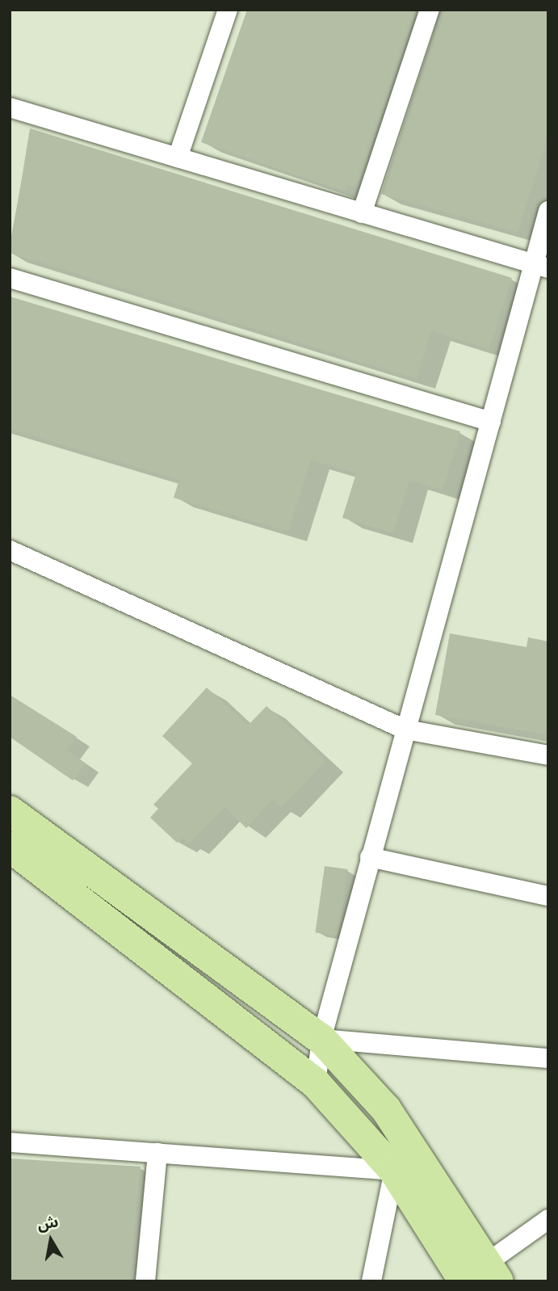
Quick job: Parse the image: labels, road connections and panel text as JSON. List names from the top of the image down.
{
  "north": "top"
}
